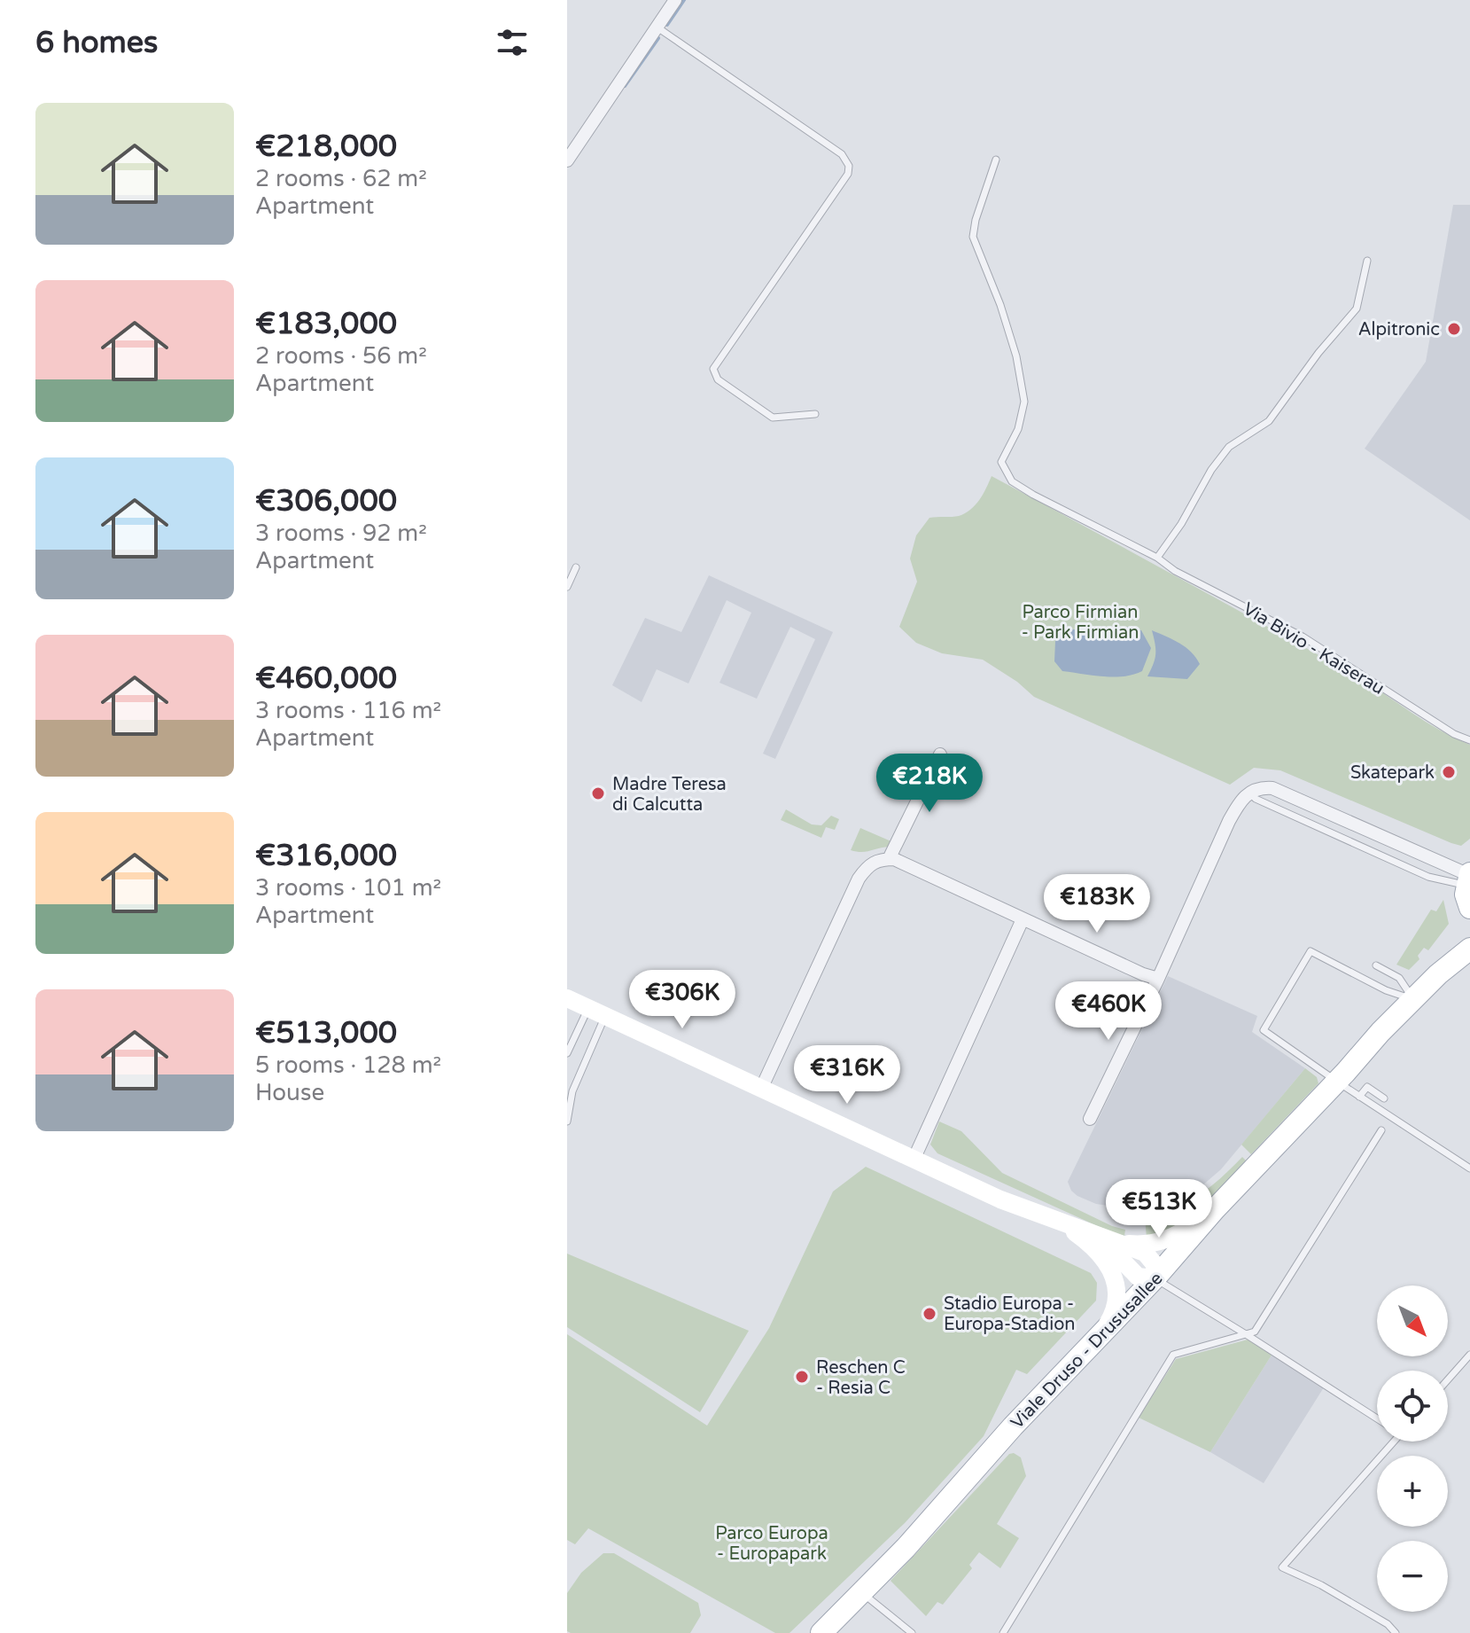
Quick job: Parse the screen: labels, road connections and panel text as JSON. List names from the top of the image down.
{
  "streets": {
    "main road": ["Viale Druso - Drususallee"],
    "lane": ["Via Bivio - Kaiserau"]
  },
  "parks": ["Parco Firmian - Park Firmian", "Parco Europa - Europapark"],
  "places": [
    "Alpitronic",
    "Skatepark",
    "Madre Teresa di Calcutta",
    "Stadio Europa - Europa-Stadion",
    "Reschen C - Resia C"
  ],
  "north": "bottom right",
  "page": {
    "heading": "6 homes",
    "list": [
      {
        "name": "€218,000",
        "note": "2 rooms · 62 m² · Apartment"
      },
      {
        "name": "€183,000",
        "note": "2 rooms · 56 m² · Apartment"
      },
      {
        "name": "€306,000",
        "note": "3 rooms · 92 m² · Apartment"
      },
      {
        "name": "€460,000",
        "note": "3 rooms · 116 m² · Apartment"
      },
      {
        "name": "€316,000",
        "note": "3 rooms · 101 m² · Apartment"
      },
      {
        "name": "€513,000",
        "note": "5 rooms · 128 m² · House"
      }
    ],
    "price": [
      "€218K",
      "€183K",
      "€306K",
      "€460K",
      "€316K",
      "€513K"
    ],
    "map_buttons": ["+", "−"]
  }
}
